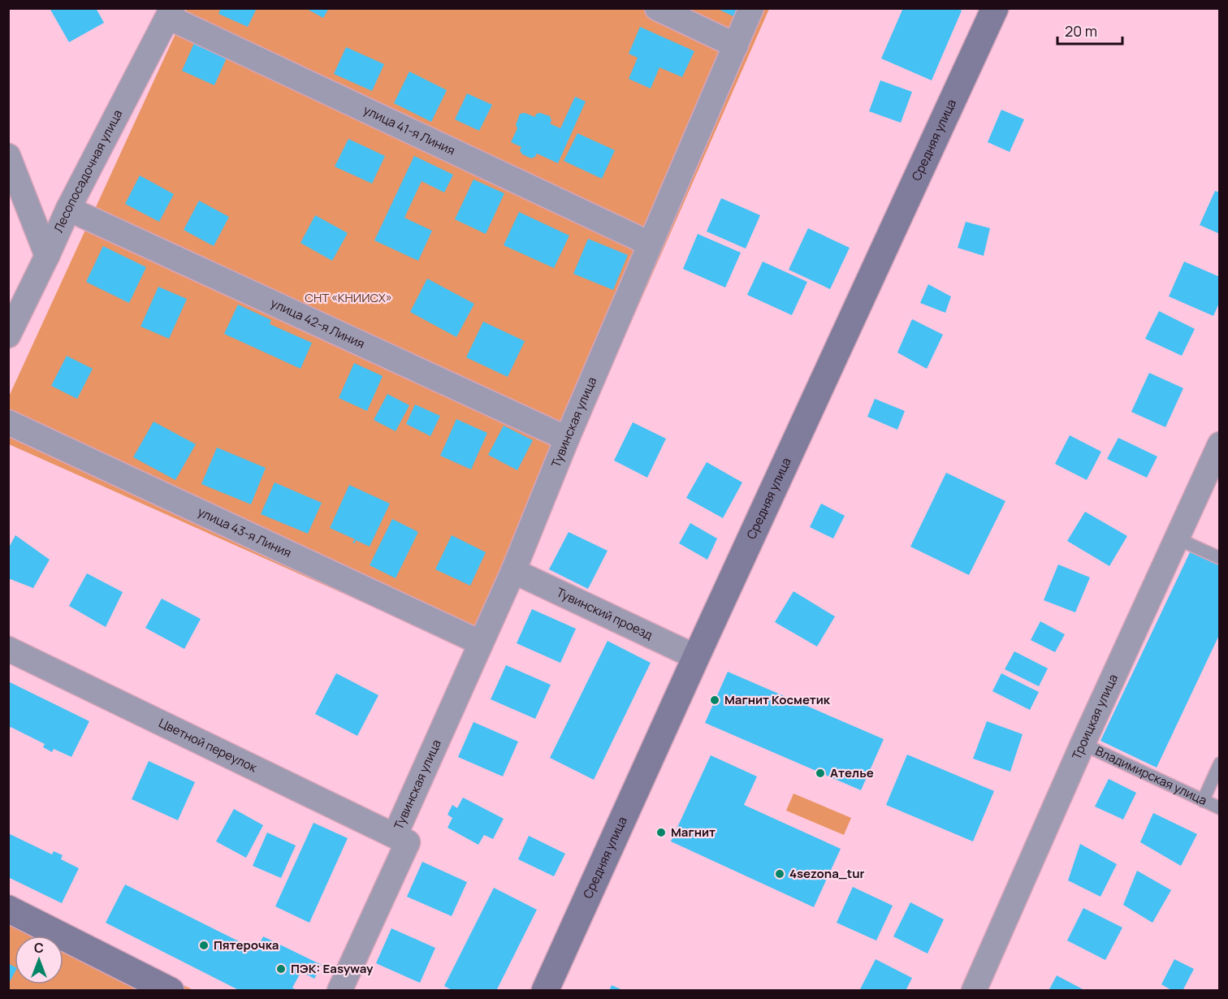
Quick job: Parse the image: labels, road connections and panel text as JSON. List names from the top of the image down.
{
  "streets": {
    "street": [
      "улица 41-я Линия",
      "Средняя улица",
      "Лесопосадочная улица",
      "улица 42-я Линия",
      "Тувинская улица",
      "улица 43-я Линия",
      "Тувинский проезд",
      "Троицкая улица",
      "Цветной переулок"
    ],
    "lane": ["Владимирская улица"]
  },
  "crossings": [
    ["улица 41-я Линия", "Лесопосадочная улица"],
    ["улица 41-я Линия", "Тувинская улица"],
    ["Средняя улица", "Тувинский проезд"],
    ["Лесопосадочная улица", "улица 42-я Линия"],
    ["улица 42-я Линия", "Тувинская улица"],
    ["Тувинская улица", "улица 43-я Линия"],
    ["Тувинская улица", "Тувинский проезд"],
    ["Тувинская улица", "Цветной переулок"],
    ["Троицкая улица", "Владимирская улица"]
  ],
  "parks": ["СНТ «КНИИСХ»"],
  "places": [
    "Магнит Косметик",
    "Ателье",
    "Магнит",
    "4sezona_tur",
    "Пятерочка",
    "ПЭК: Easyway"
  ],
  "scale_bar": "20 m",
  "north": "top"
}
